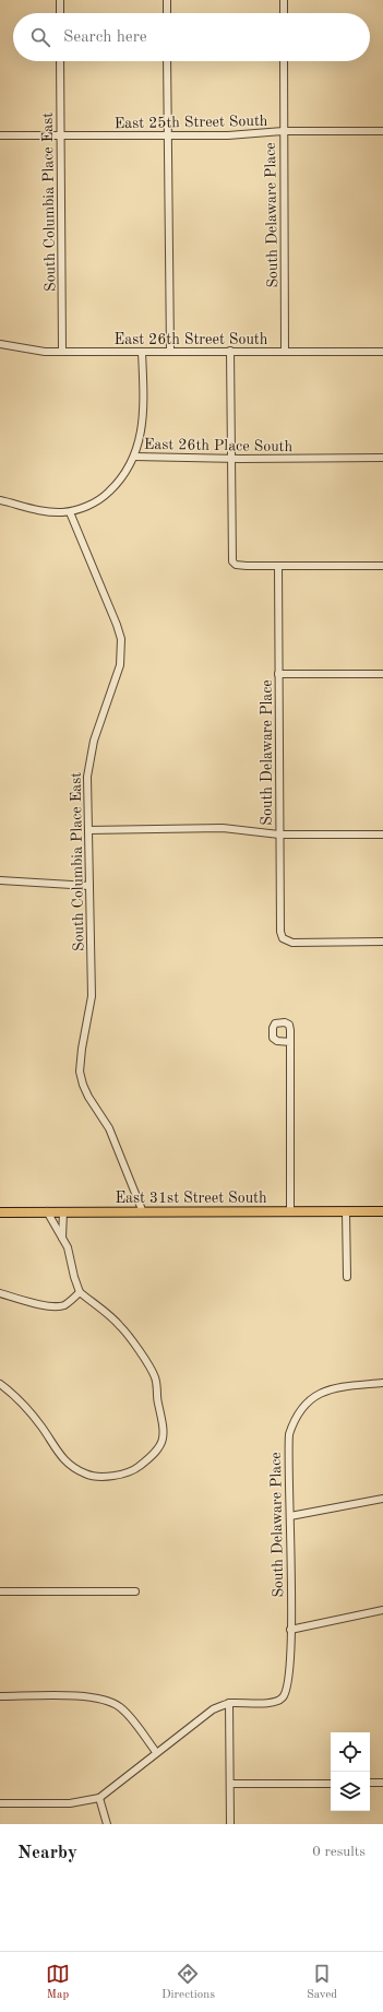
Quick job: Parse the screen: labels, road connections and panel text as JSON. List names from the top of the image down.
{
  "streets": {
    "main road": ["East 31st Street South"],
    "street": [
      "East 25th Street South",
      "South Columbia Place East",
      "South Delaware Place",
      "East 26th Street South",
      "East 26th Place South"
    ]
  },
  "crossings": [
    ["East 25th Street South", "South Columbia Place East"],
    ["East 25th Street South", "South Delaware Place"],
    ["South Columbia Place East", "East 26th Street South"],
    ["South Columbia Place East", "East 26th Place South"],
    ["South Columbia Place East", "East 31st Street South"],
    ["South Delaware Place", "East 26th Street South"]
  ],
  "page": {
    "search": "Search here",
    "heading": ["Nearby", "0 results"],
    "nav": ["Map", "Directions", "Saved"]
  }
}
